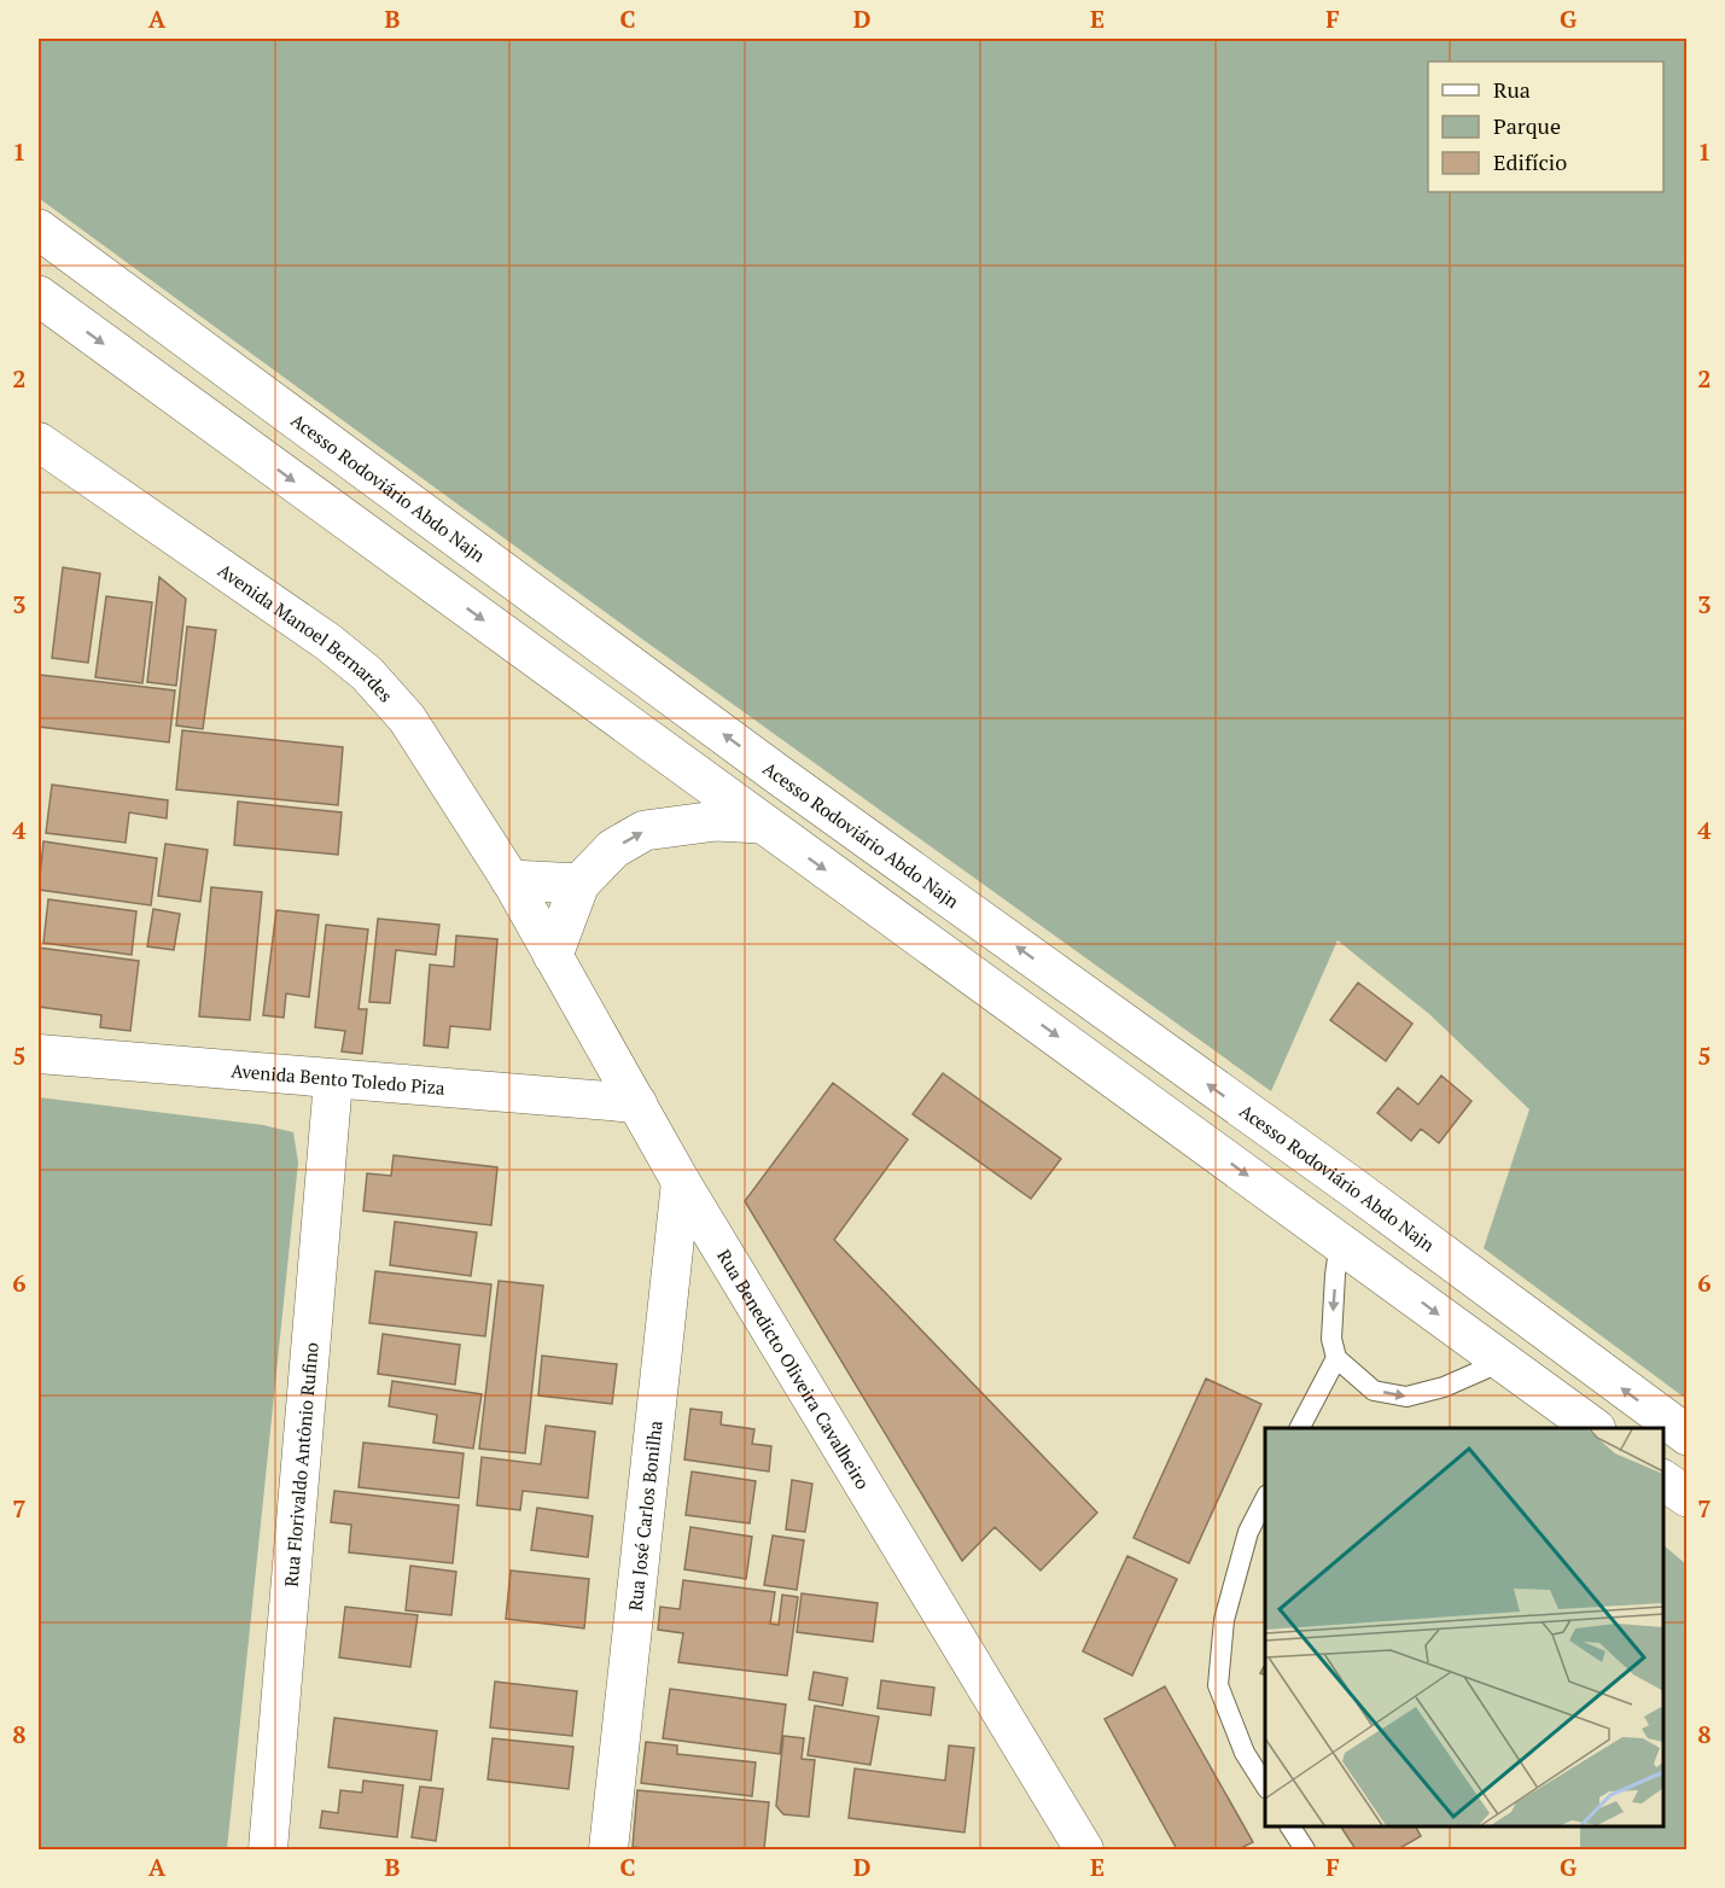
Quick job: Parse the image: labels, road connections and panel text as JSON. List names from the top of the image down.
{
  "streets": {
    "main road": ["Acesso Rodoviário Abdo Najn"],
    "street": [
      "Avenida Manoel Bernardes",
      "Avenida Bento Toledo Piza",
      "Rua Benedicto Oliveira Cavalheiro",
      "Rua Florivaldo Antônio Rufino",
      "Rua José Carlos Bonilha"
    ]
  },
  "crossings": [
    ["Avenida Manoel Bernardes", "Rua Benedicto Oliveira Cavalheiro"],
    ["Avenida Bento Toledo Piza", "Rua Benedicto Oliveira Cavalheiro"],
    ["Avenida Bento Toledo Piza", "Rua Florivaldo Antônio Rufino"],
    ["Rua Benedicto Oliveira Cavalheiro", "Rua José Carlos Bonilha"]
  ],
  "legend": ["Rua", "Parque", "Edifício"],
  "grid": {
    "columns": [
      "A",
      "B",
      "C",
      "D",
      "E",
      "F",
      "G"
    ],
    "rows": [
      "1",
      "2",
      "3",
      "4",
      "5",
      "6",
      "7",
      "8"
    ]
  }
}
